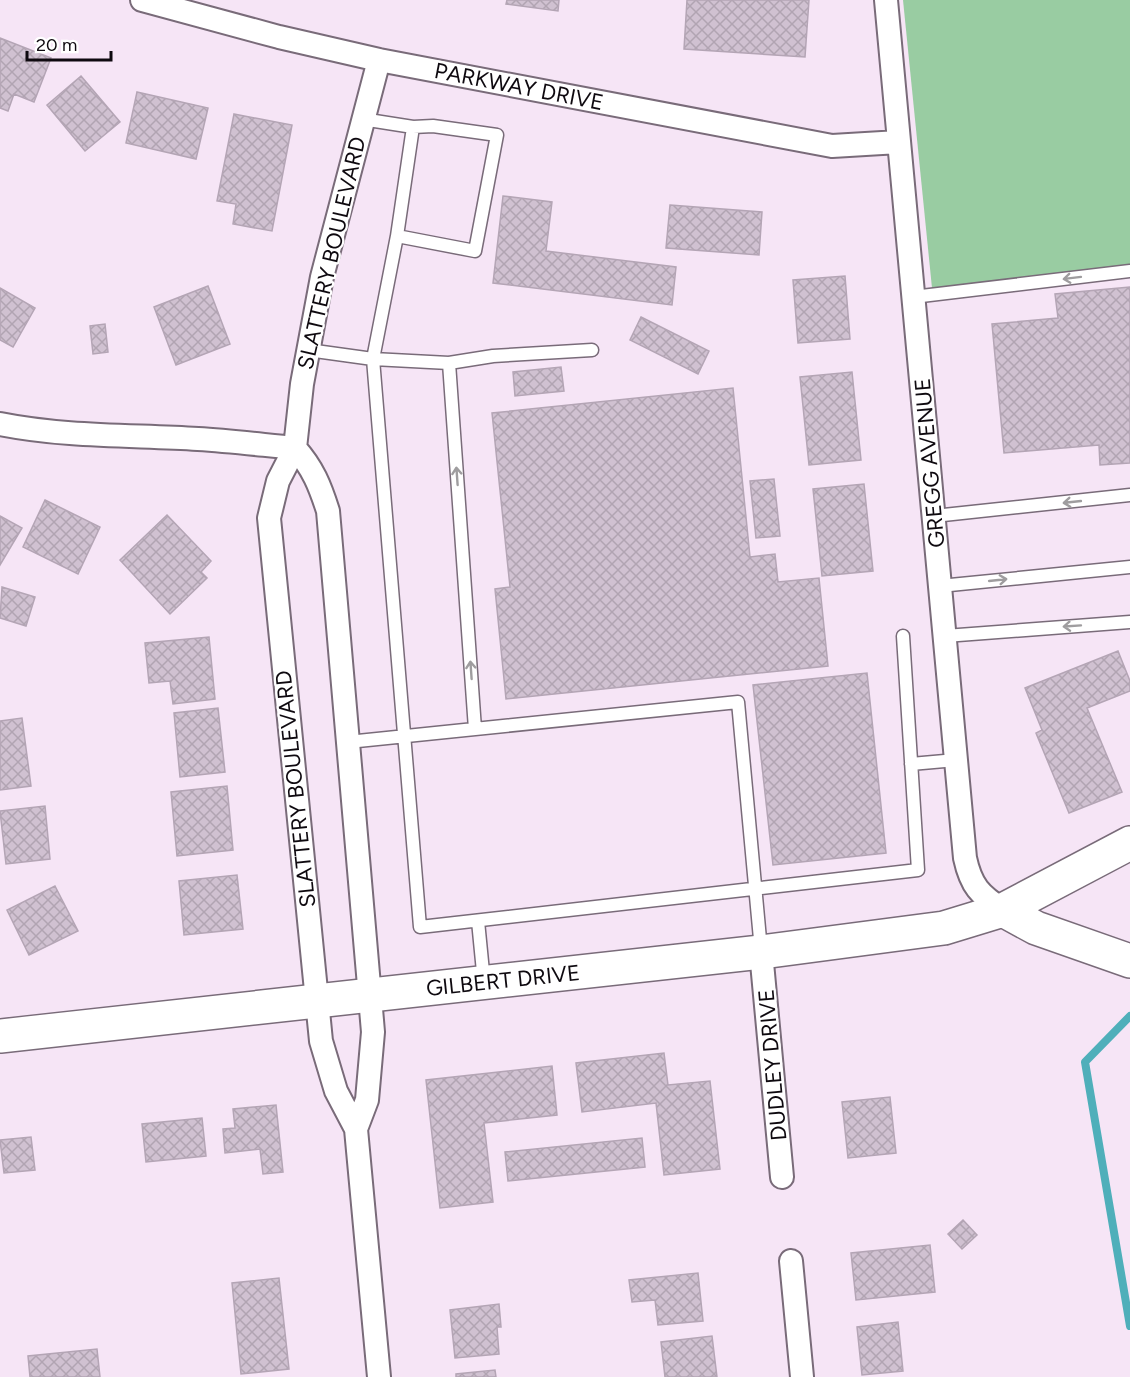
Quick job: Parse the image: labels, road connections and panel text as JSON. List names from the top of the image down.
{
  "streets": {
    "street": [
      "PARKWAY DRIVE",
      "SLATTERY BOULEVARD",
      "GREGG AVENUE",
      "GILBERT DRIVE",
      "DUDLEY DRIVE"
    ]
  },
  "crossings": [
    ["PARKWAY DRIVE", "SLATTERY BOULEVARD"],
    ["PARKWAY DRIVE", "GREGG AVENUE"],
    ["SLATTERY BOULEVARD", "GILBERT DRIVE"],
    ["GREGG AVENUE", "GILBERT DRIVE"],
    ["GILBERT DRIVE", "DUDLEY DRIVE"]
  ],
  "scale_bar": "20 m"
}
